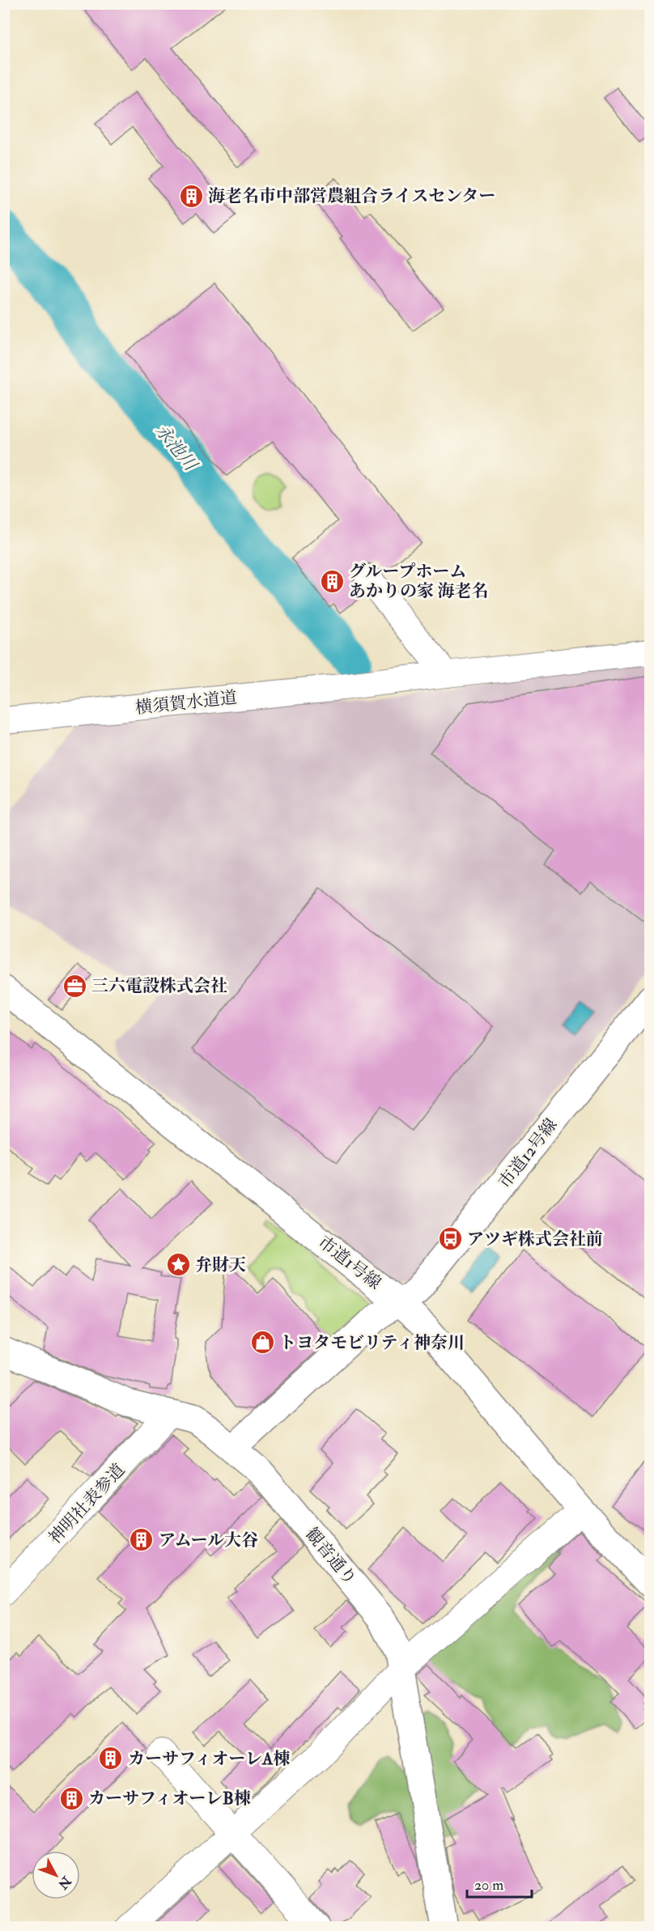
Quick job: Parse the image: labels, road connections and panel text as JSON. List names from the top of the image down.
{
  "streets": {
    "street": [
      "横須賀水道道",
      "市道12号線",
      "市道1号線",
      "神明社表参道",
      "観音通り"
    ]
  },
  "crossings": [
    ["市道12号線", "市道1号線"],
    ["市道12号線", "観音通り"],
    ["神明社表参道", "観音通り"]
  ],
  "water": ["永池川"],
  "places": {
    "building": [
      "海老名市中部営農組合ライスセンター",
      "グループホーム あかりの家 海老名",
      "アムール大谷",
      "カーサフィオーレA棟",
      "カーサフィオーレB棟"
    ],
    "office": ["三六電設株式会社"],
    "bus stop": ["アツギ株式会社前"],
    "place": ["弁財天"],
    "shop": ["トヨタモビリティ神奈川"]
  },
  "scale_bar": "20 m",
  "north": "bottom right"
}
